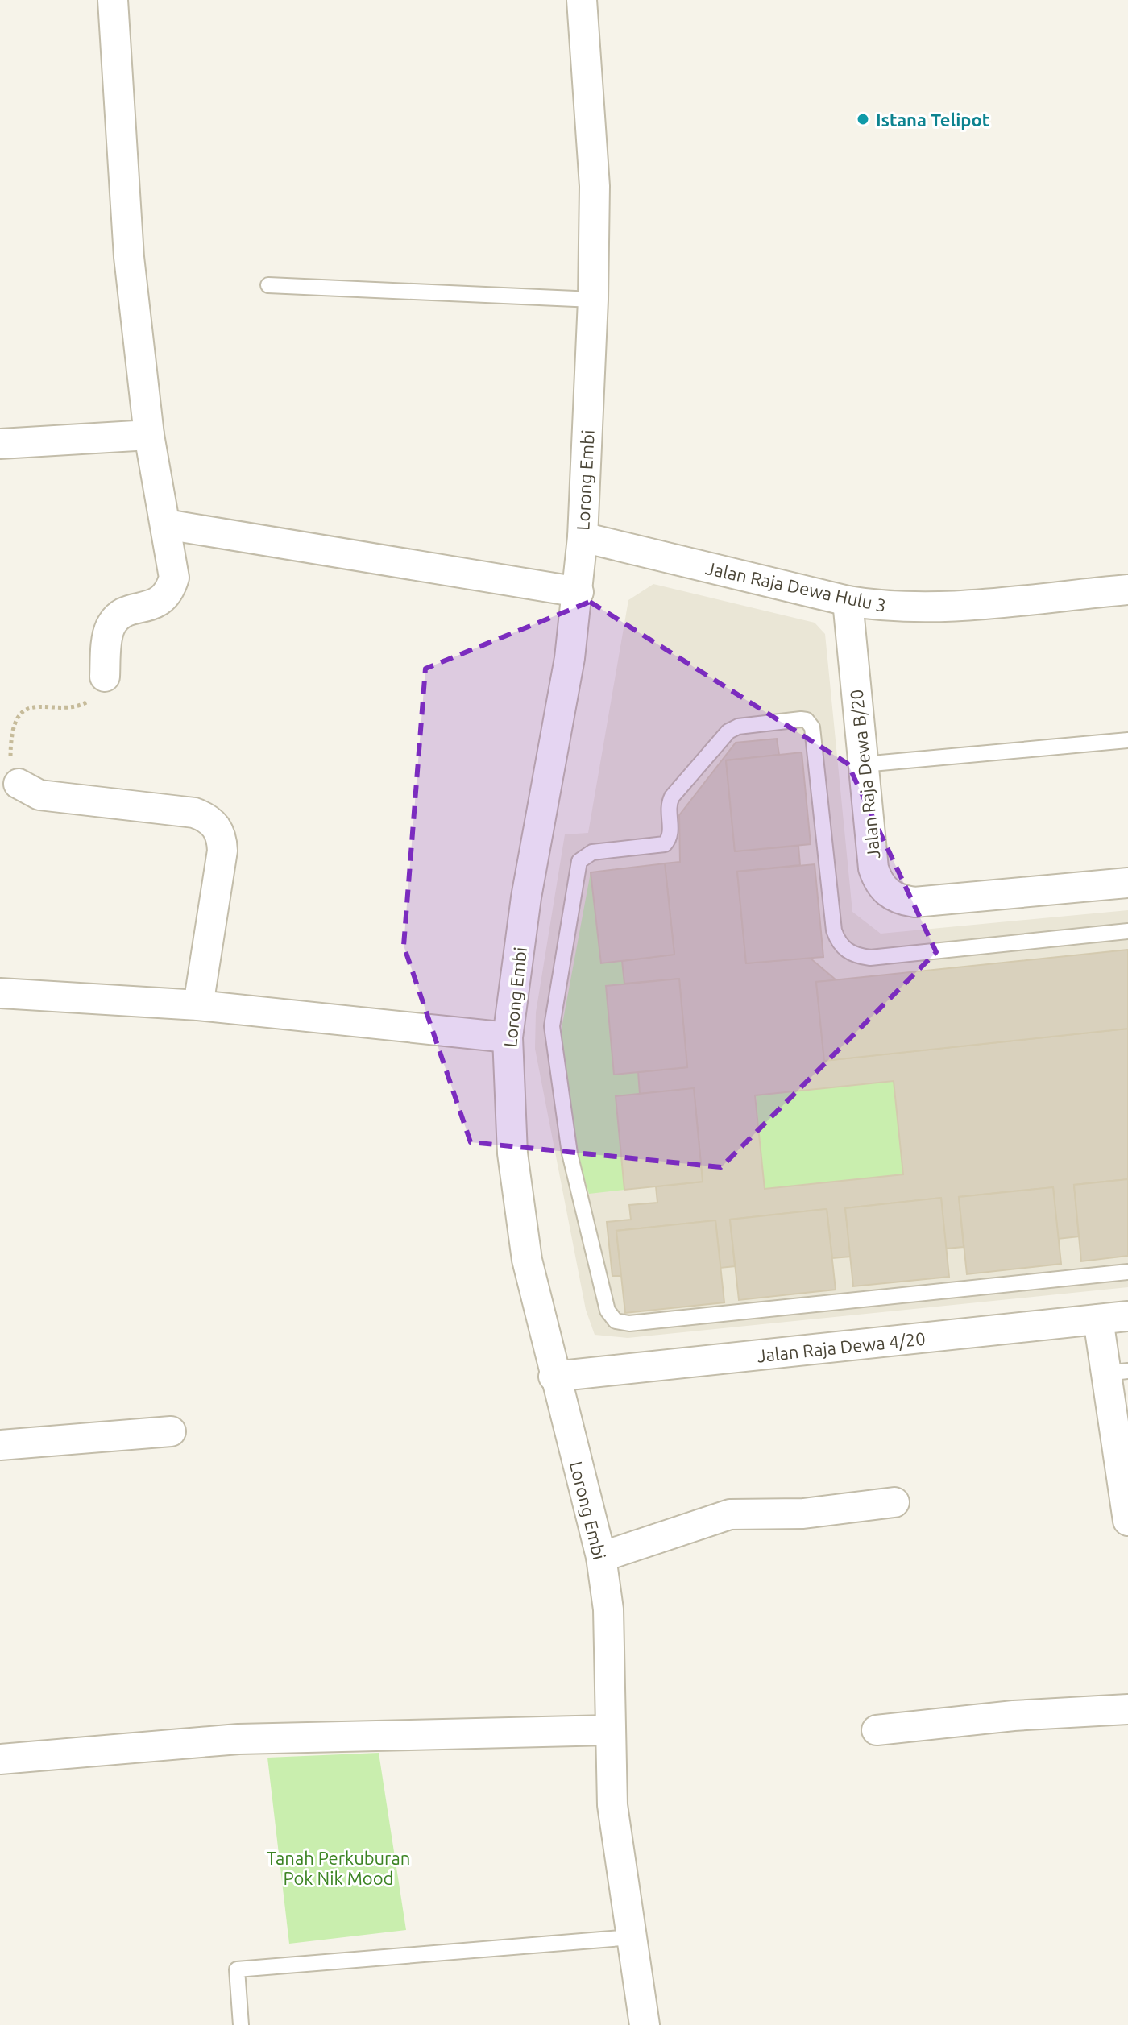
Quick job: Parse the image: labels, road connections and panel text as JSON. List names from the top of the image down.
{
  "streets": {
    "street": [
      "Lorong Embi",
      "Jalan Raja Dewa Hulu 3",
      "Jalan Raja Dewa B/20",
      "Jalan Raja Dewa 4/20"
    ]
  },
  "crossings": [
    ["Lorong Embi", "Jalan Raja Dewa Hulu 3"],
    ["Lorong Embi", "Jalan Raja Dewa 4/20"],
    ["Jalan Raja Dewa Hulu 3", "Jalan Raja Dewa B/20"]
  ],
  "parks": ["Tanah Perkuburan Pok Nik Mood"],
  "places": ["Istana Telipot"]
}
